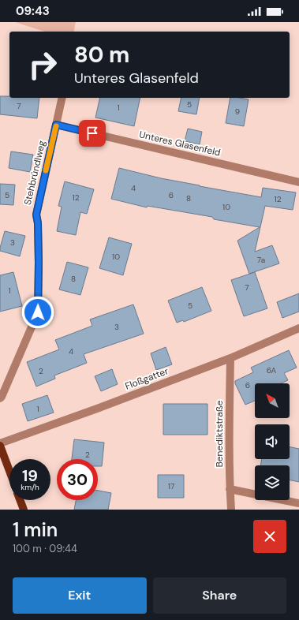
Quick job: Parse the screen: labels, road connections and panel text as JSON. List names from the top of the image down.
{
  "streets": {
    "street": [
      "Unteres Glasenfeld",
      "Stehbründlweg",
      "Floßgatter",
      "Benediktstraße"
    ]
  },
  "crossings": [
    ["Unteres Glasenfeld", "Stehbründlweg"],
    ["Floßgatter", "Benediktstraße"]
  ],
  "house_numbers": [
    "5",
    "7",
    "1",
    "9",
    "4",
    "5",
    "6",
    "12",
    "8",
    "12",
    "10",
    "3",
    "10",
    "7a",
    "8",
    "7",
    "1",
    "5",
    "3",
    "4",
    "6A",
    "2",
    "6",
    "1",
    "2",
    "17"
  ],
  "north": "top left",
  "page": {
    "status": "09:43",
    "turn": ["80 m", "Unteres Glasenfeld"],
    "speed": "19 km/h",
    "limit": "30",
    "heading": ["1 min", "100 m · 09:44"],
    "buttons": ["Exit", "Share"]
  }
}
